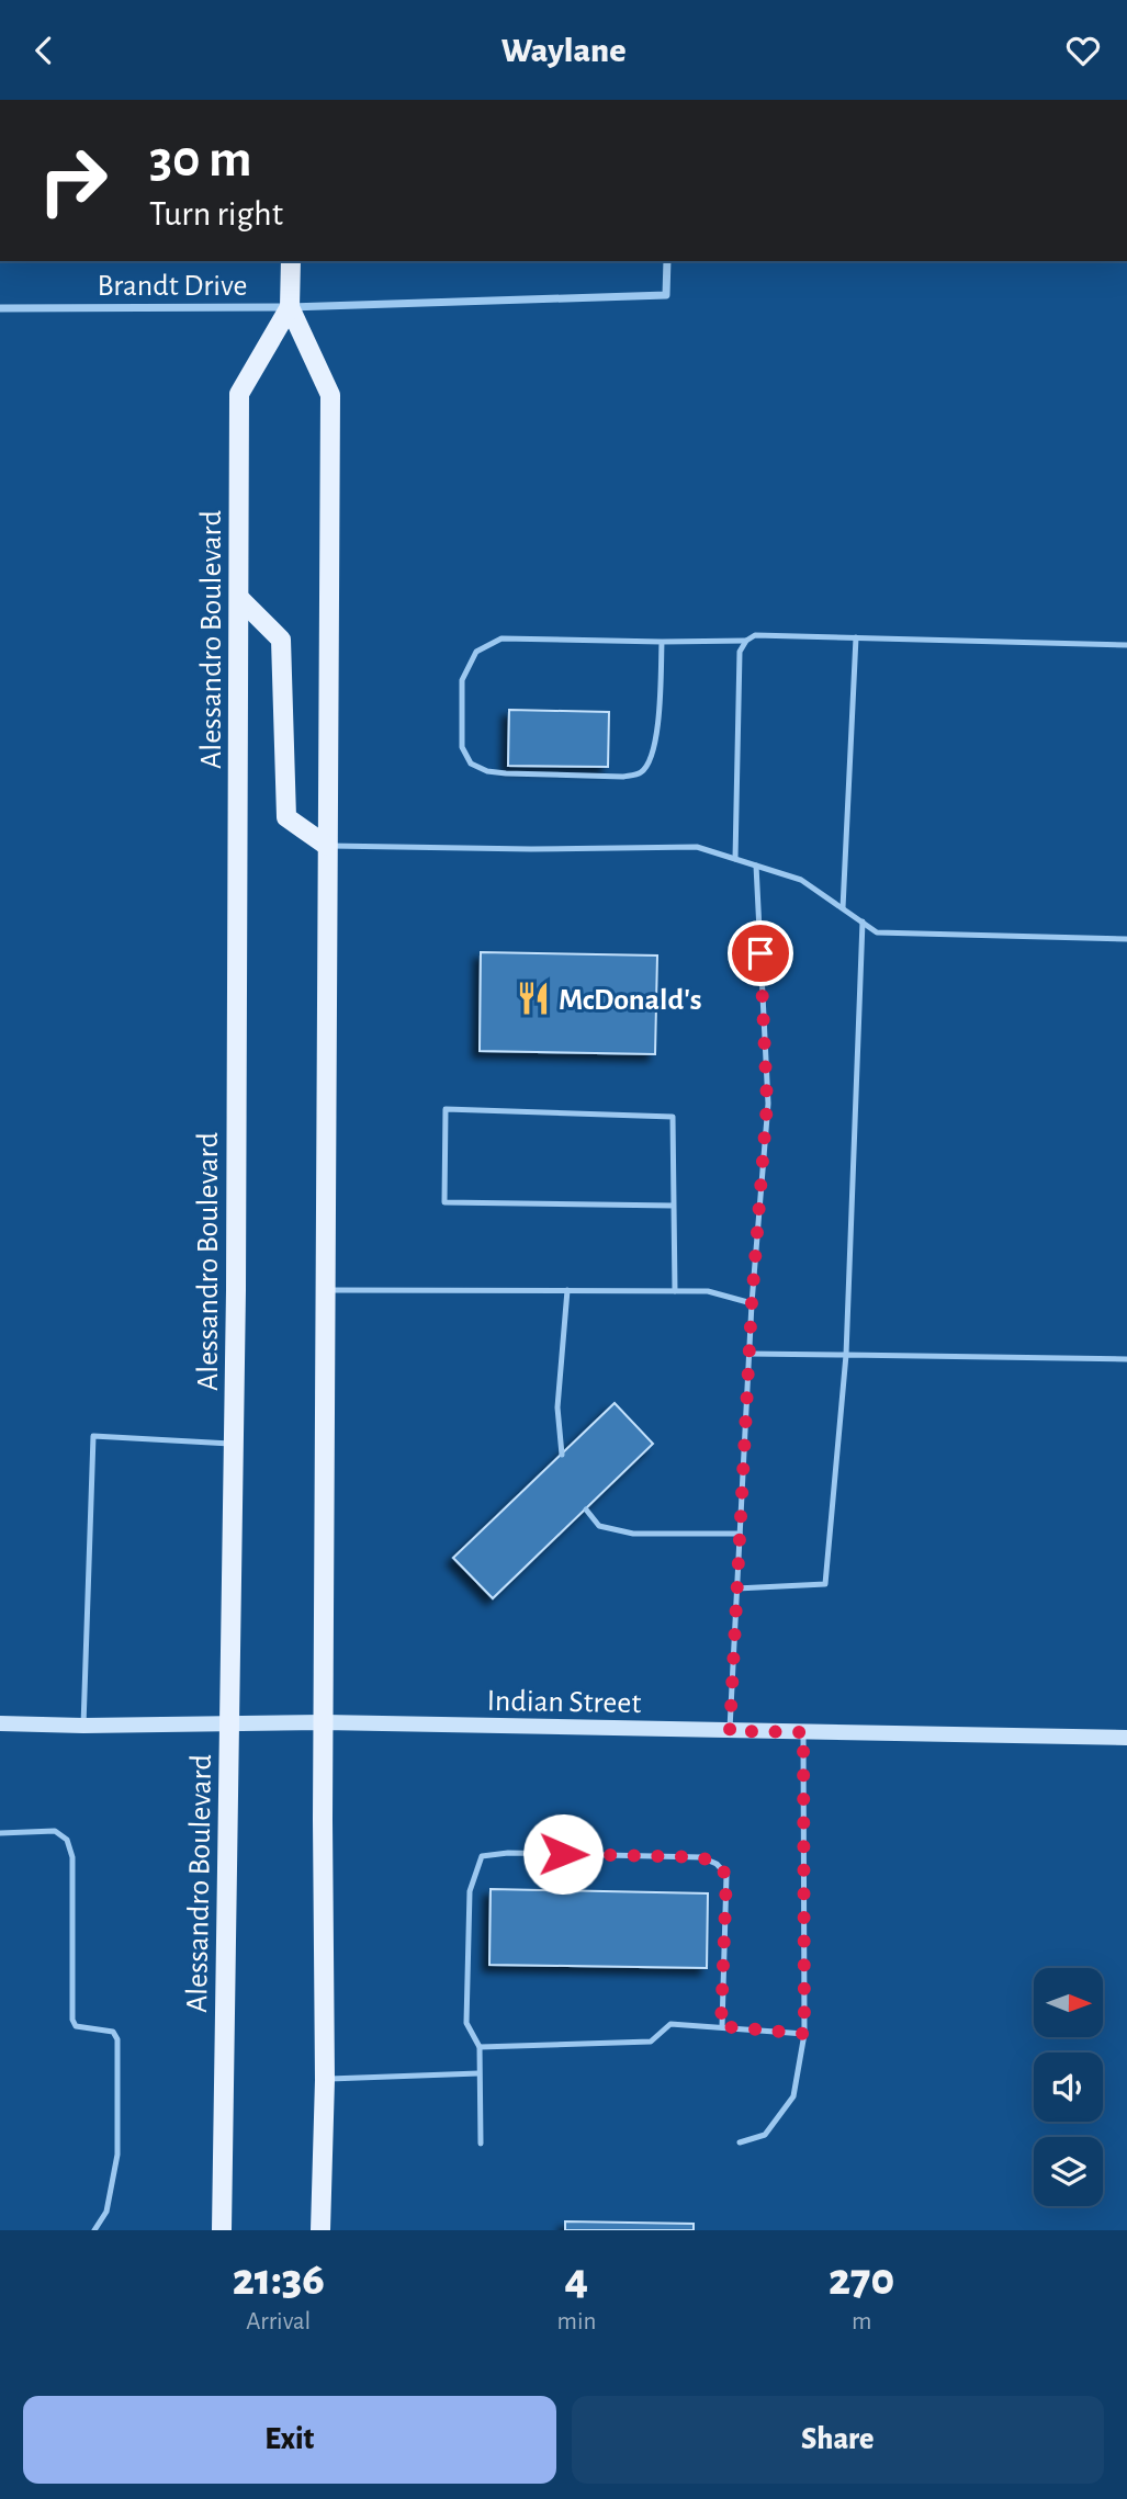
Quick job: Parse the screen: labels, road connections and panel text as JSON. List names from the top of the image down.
{
  "streets": {
    "main road": ["Alessandro Boulevard", "Indian Street"],
    "street": ["Brandt Drive"]
  },
  "crossings": [
    ["Brandt Drive", "Alessandro Boulevard"],
    ["Alessandro Boulevard", "Indian Street"]
  ],
  "places": {
    "restaurant": ["McDonald's"]
  },
  "north": "right",
  "page": {
    "header": "Waylane",
    "turn": ["30 m", "Turn right"],
    "eta": [
      "21:36",
      "Arrival",
      "4",
      "min",
      "270",
      "m"
    ],
    "buttons": ["Exit", "Share"]
  }
}
